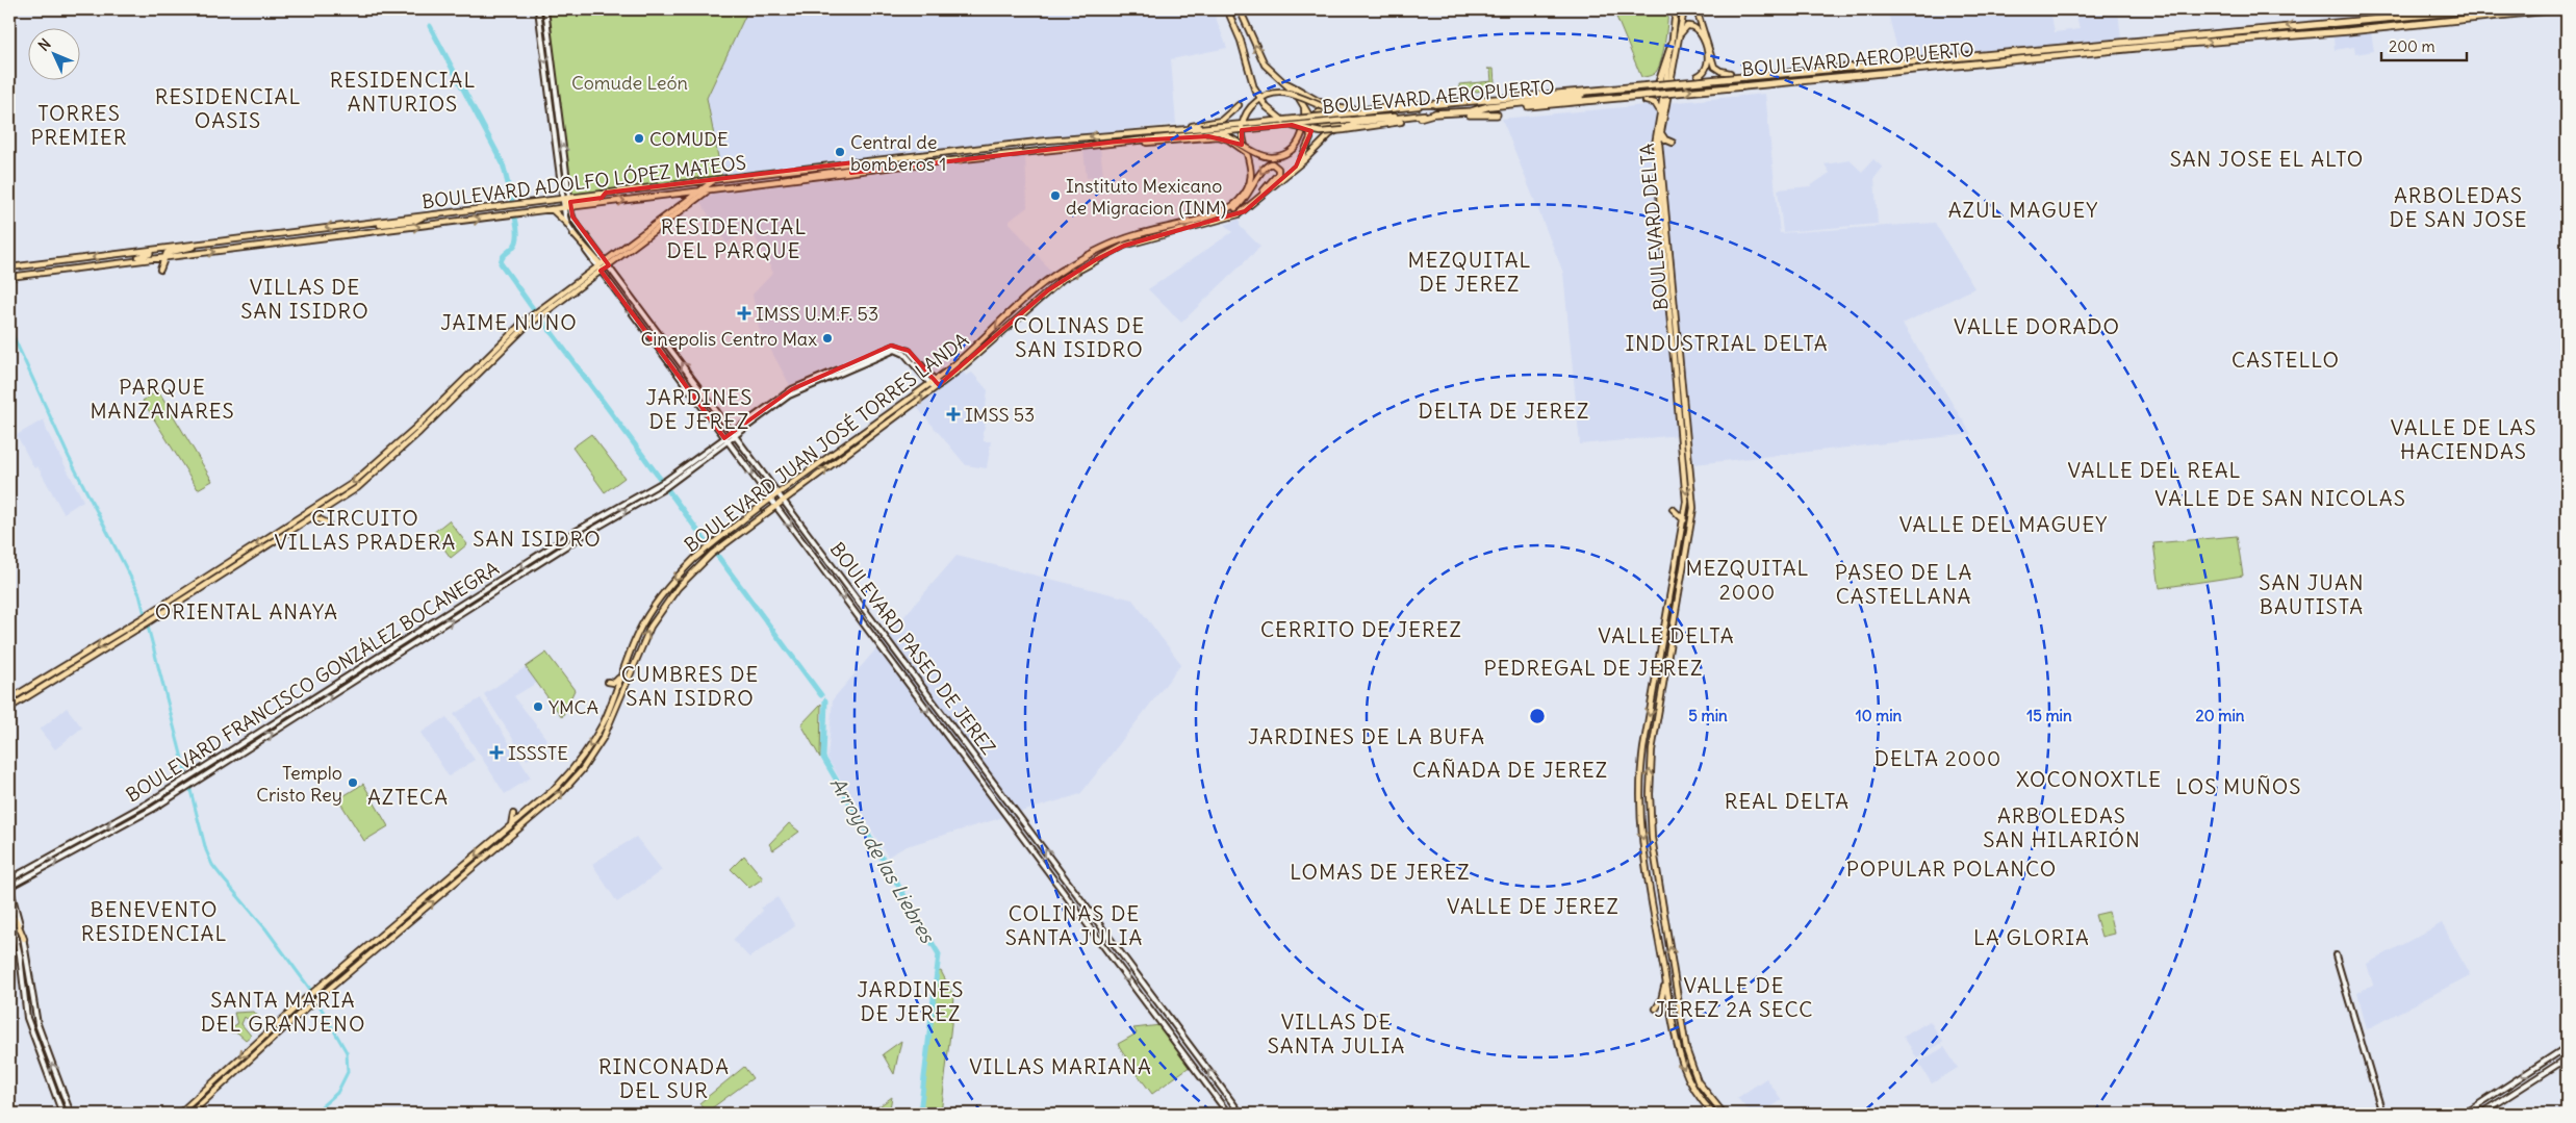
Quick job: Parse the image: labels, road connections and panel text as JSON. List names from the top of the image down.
{
  "streets": {
    "highway": ["BOULEVARD AEROPUERTO"],
    "main road": [
      "BOULEVARD ADOLFO LÓPEZ MATEOS",
      "BOULEVARD DELTA",
      "BOULEVARD JUAN JOSÉ TORRES LANDA",
      "BOULEVARD PASEO DE JEREZ",
      "BOULEVARD FRANCISCO GONZÁLEZ BOCANEGRA"
    ]
  },
  "crossings": [
    ["BOULEVARD AEROPUERTO", "BOULEVARD ADOLFO LÓPEZ MATEOS"],
    ["BOULEVARD AEROPUERTO", "BOULEVARD JUAN JOSÉ TORRES LANDA"],
    ["BOULEVARD ADOLFO LÓPEZ MATEOS", "BOULEVARD PASEO DE JEREZ"],
    ["BOULEVARD JUAN JOSÉ TORRES LANDA", "BOULEVARD PASEO DE JEREZ"],
    ["BOULEVARD JUAN JOSÉ TORRES LANDA", "BOULEVARD FRANCISCO GONZÁLEZ BOCANEGRA"],
    ["BOULEVARD PASEO DE JEREZ", "BOULEVARD FRANCISCO GONZÁLEZ BOCANEGRA"]
  ],
  "districts": [
    "RESIDENCIAL ANTURIOS",
    "RESIDENCIAL OASIS",
    "TORRES PREMIER",
    "SAN JOSE EL ALTO",
    "ARBOLEDAS DE SAN JOSE",
    "AZUL MAGUEY",
    "RESIDENCIAL DEL PARQUE",
    "MEZQUITAL DE JEREZ",
    "VILLAS DE SAN ISIDRO",
    "JAIME NUNO",
    "COLINAS DE SAN ISIDRO",
    "VALLE DORADO",
    "INDUSTRIAL DELTA",
    "CASTELLO",
    "PARQUE MANZANARES",
    "JARDINES DE JEREZ",
    "DELTA DE JEREZ",
    "VALLE DE LAS HACIENDAS",
    "VALLE DEL REAL",
    "VALLE DE SAN NICOLAS",
    "CIRCUITO VILLAS PRADERA",
    "VALLE DEL MAGUEY",
    "SAN ISIDRO",
    "MEZQUITAL 2000",
    "PASEO DE LA CASTELLANA",
    "SAN JUAN BAUTISTA",
    "ORIENTAL ANAYA",
    "CERRITO DE JEREZ",
    "VALLE DELTA",
    "PEDREGAL DE JEREZ",
    "CUMBRES DE SAN ISIDRO",
    "JARDINES DE LA BUFA",
    "DELTA 2000",
    "CAÑADA DE JEREZ",
    "XOCONOXTLE",
    "LOS MUÑOS",
    "AZTECA",
    "REAL DELTA",
    "ARBOLEDAS SAN HILARIÓN",
    "POPULAR POLANCO",
    "LOMAS DE JEREZ",
    "VALLE DE JEREZ",
    "BENEVENTO RESIDENCIAL",
    "COLINAS DE SANTA JULIA",
    "LA GLORIA",
    "VALLE DE JEREZ 2A SECC",
    "JARDINES DE JEREZ",
    "SANTA MARIA DEL GRANJENO",
    "VILLAS DE SANTA JULIA",
    "RINCONADA DEL SUR",
    "VILLAS MARIANA"
  ],
  "water": ["Arroyo de las Liebres"],
  "parks": ["Comude León"],
  "places": {
    "other": [
      "COMUDE",
      "Central de bomberos 1",
      "Instituto Mexicano de Migracion (INM)",
      "Cinepolis Centro Max",
      "YMCA",
      "Templo Cristo Rey"
    ],
    "health": ["IMSS U.M.F. 53", "IMSS 53", "ISSSTE"]
  },
  "scale_bar": "200 m",
  "north": "top left",
  "rings": [
    "5 min",
    "10 min",
    "15 min",
    "20 min"
  ]
}
